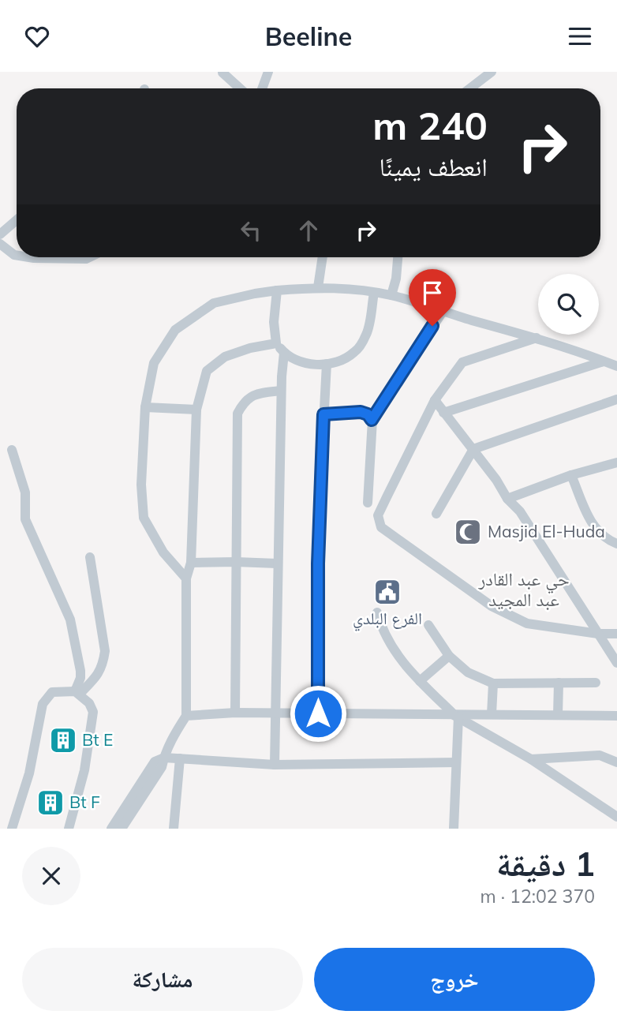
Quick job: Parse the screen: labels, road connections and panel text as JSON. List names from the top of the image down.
{
  "districts": ["حي عبد القادر عبد المجيد"],
  "places": {
    "mosque": ["Masjid El-Huda"],
    "public building": ["الفرع البلدي"],
    "building": ["Bt E", "Bt F"]
  },
  "page": {
    "header": "Beeline",
    "turn": ["240 m", "انعطف يمينًا"],
    "heading": ["1 دقيقة", "370 m · 12:02"],
    "buttons": ["خروج", "مشاركة"]
  }
}
